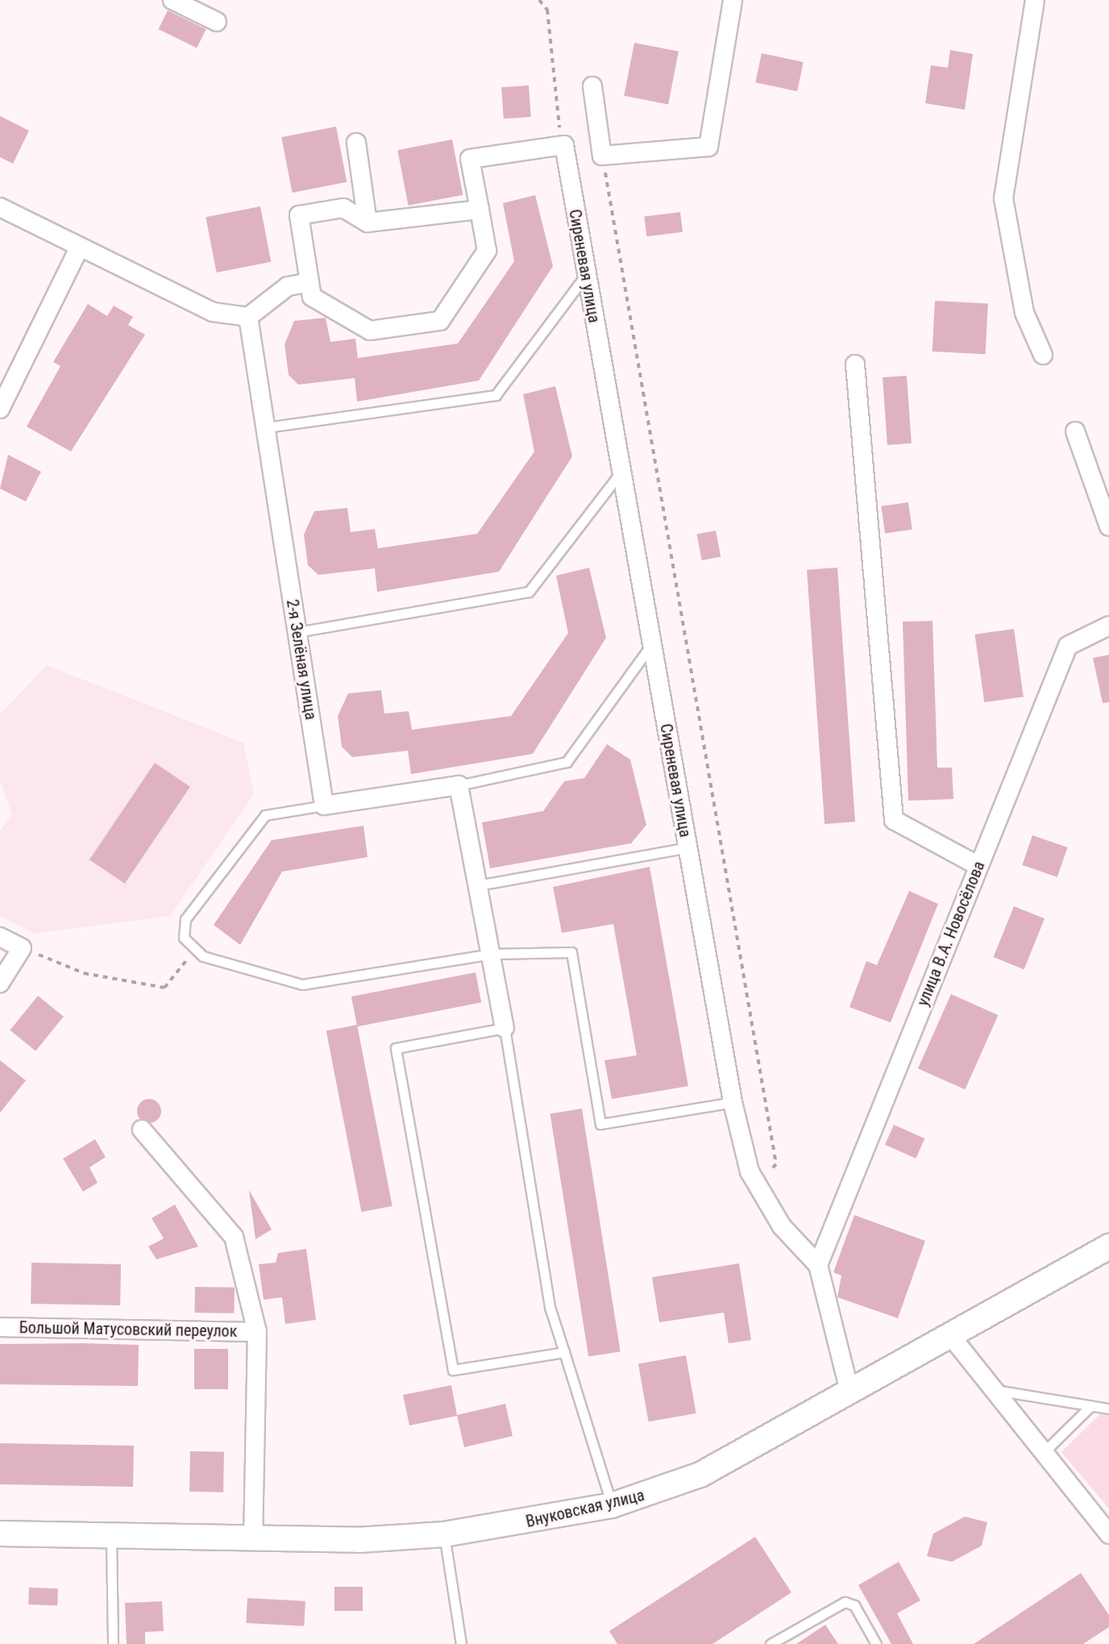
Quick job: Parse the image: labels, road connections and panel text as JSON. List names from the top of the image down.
{
  "streets": {
    "main road": ["Внуковская улица"],
    "street": [
      "Сиреневая улица",
      "2-я Зелёная улица",
      "улица В.А. Новосёлова",
      "Большой Матусовский переулок"
    ]
  },
  "crossings": [
    ["Сиреневая улица", "улица В.А. Новосёлова"],
    ["Сиреневая улица", "Внуковская улица"]
  ]
}
